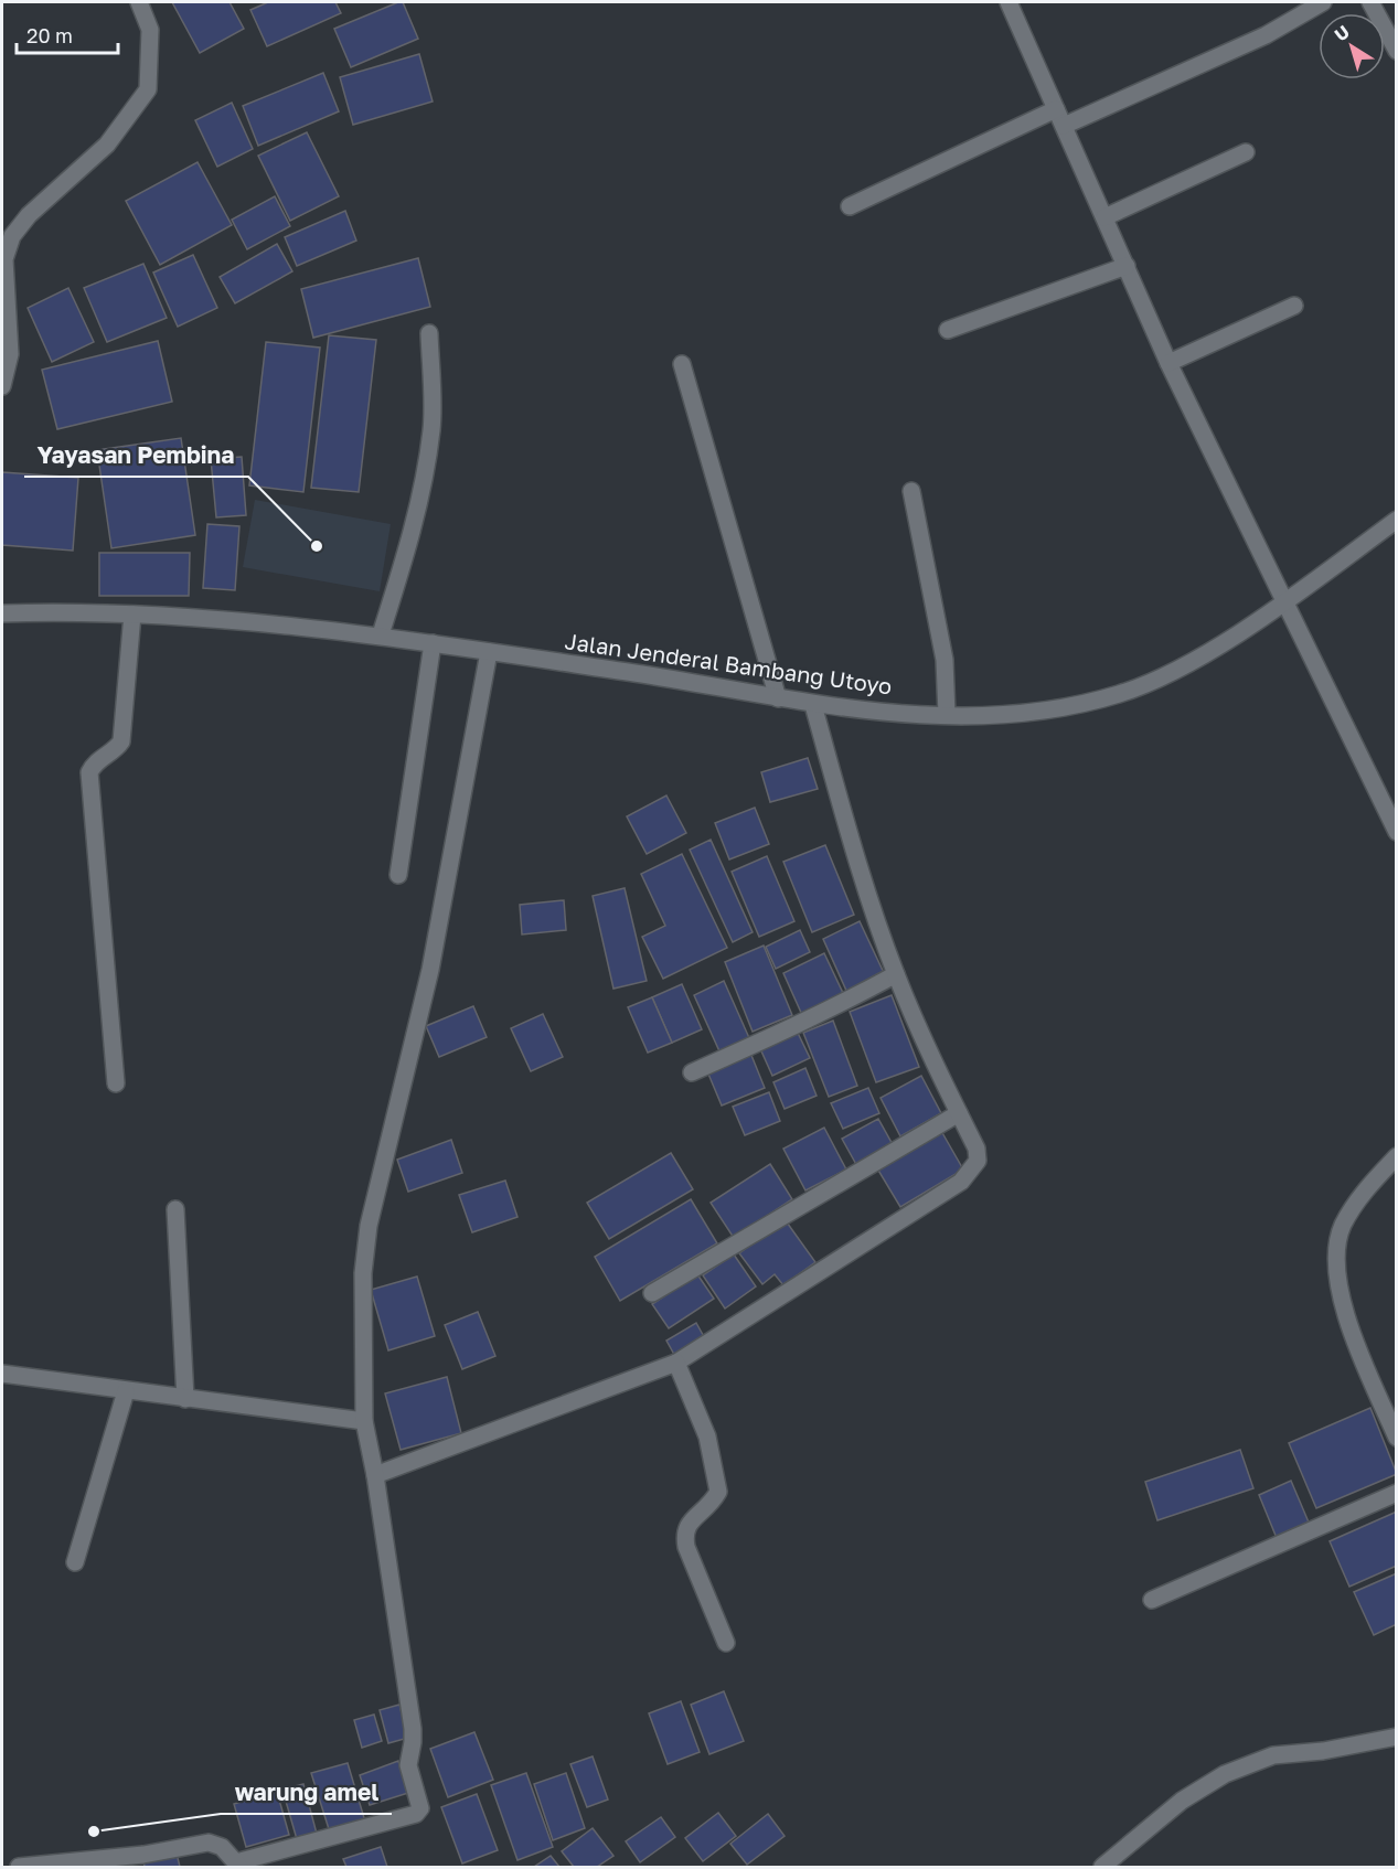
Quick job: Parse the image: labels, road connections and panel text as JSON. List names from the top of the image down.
{
  "streets": {
    "street": ["Jalan Jenderal Bambang Utoyo"]
  },
  "places": ["Yayasan Pembina", "warung amel"],
  "scale_bar": "20 m",
  "north": "top left"
}
